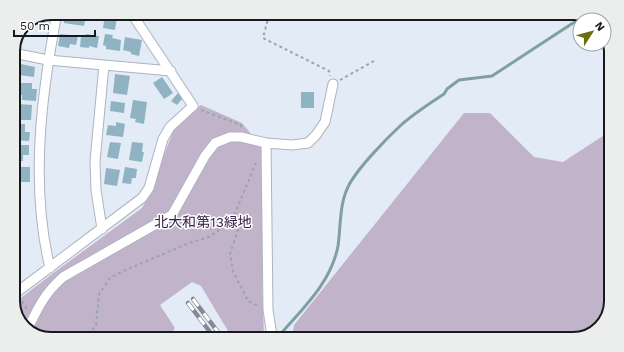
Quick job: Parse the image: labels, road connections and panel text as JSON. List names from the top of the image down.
{
  "parks": ["北大和第13緑地"],
  "scale_bar": "50 m",
  "north": "top right"
}
